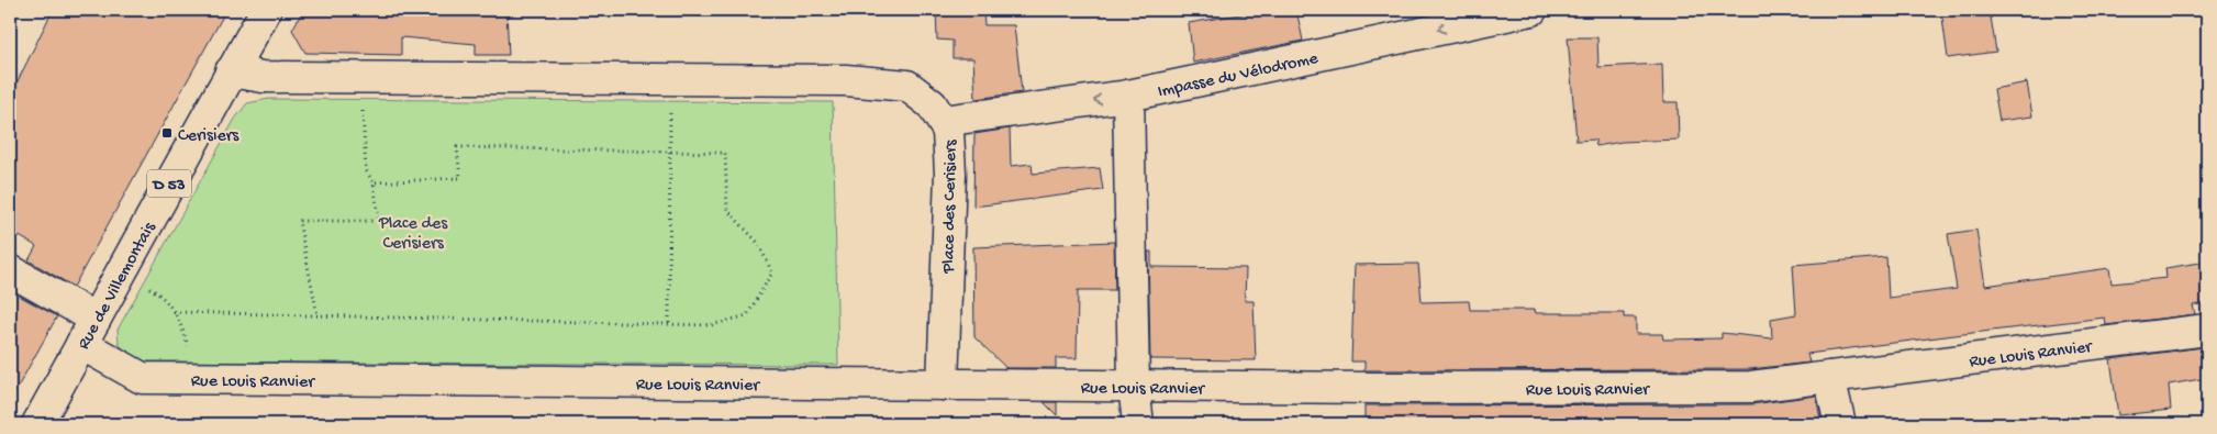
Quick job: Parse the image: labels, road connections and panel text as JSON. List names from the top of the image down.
{
  "streets": {
    "street": [
      "Impasse du Vélodrome",
      "D 53",
      "Place des Cerisiers",
      "Rue de Villemontais",
      "Rue Louis Ranvier"
    ]
  },
  "crossings": [
    ["Impasse du Vélodrome", "Place des Cerisiers"],
    ["Place des Cerisiers", "Rue de Villemontais"],
    ["Place des Cerisiers", "Rue Louis Ranvier"],
    ["Rue de Villemontais", "Rue Louis Ranvier"]
  ],
  "one_way": ["Impasse du Vélodrome"],
  "parks": ["Place des Cerisiers"],
  "places": {
    "transit": ["Cerisiers"]
  }
}
